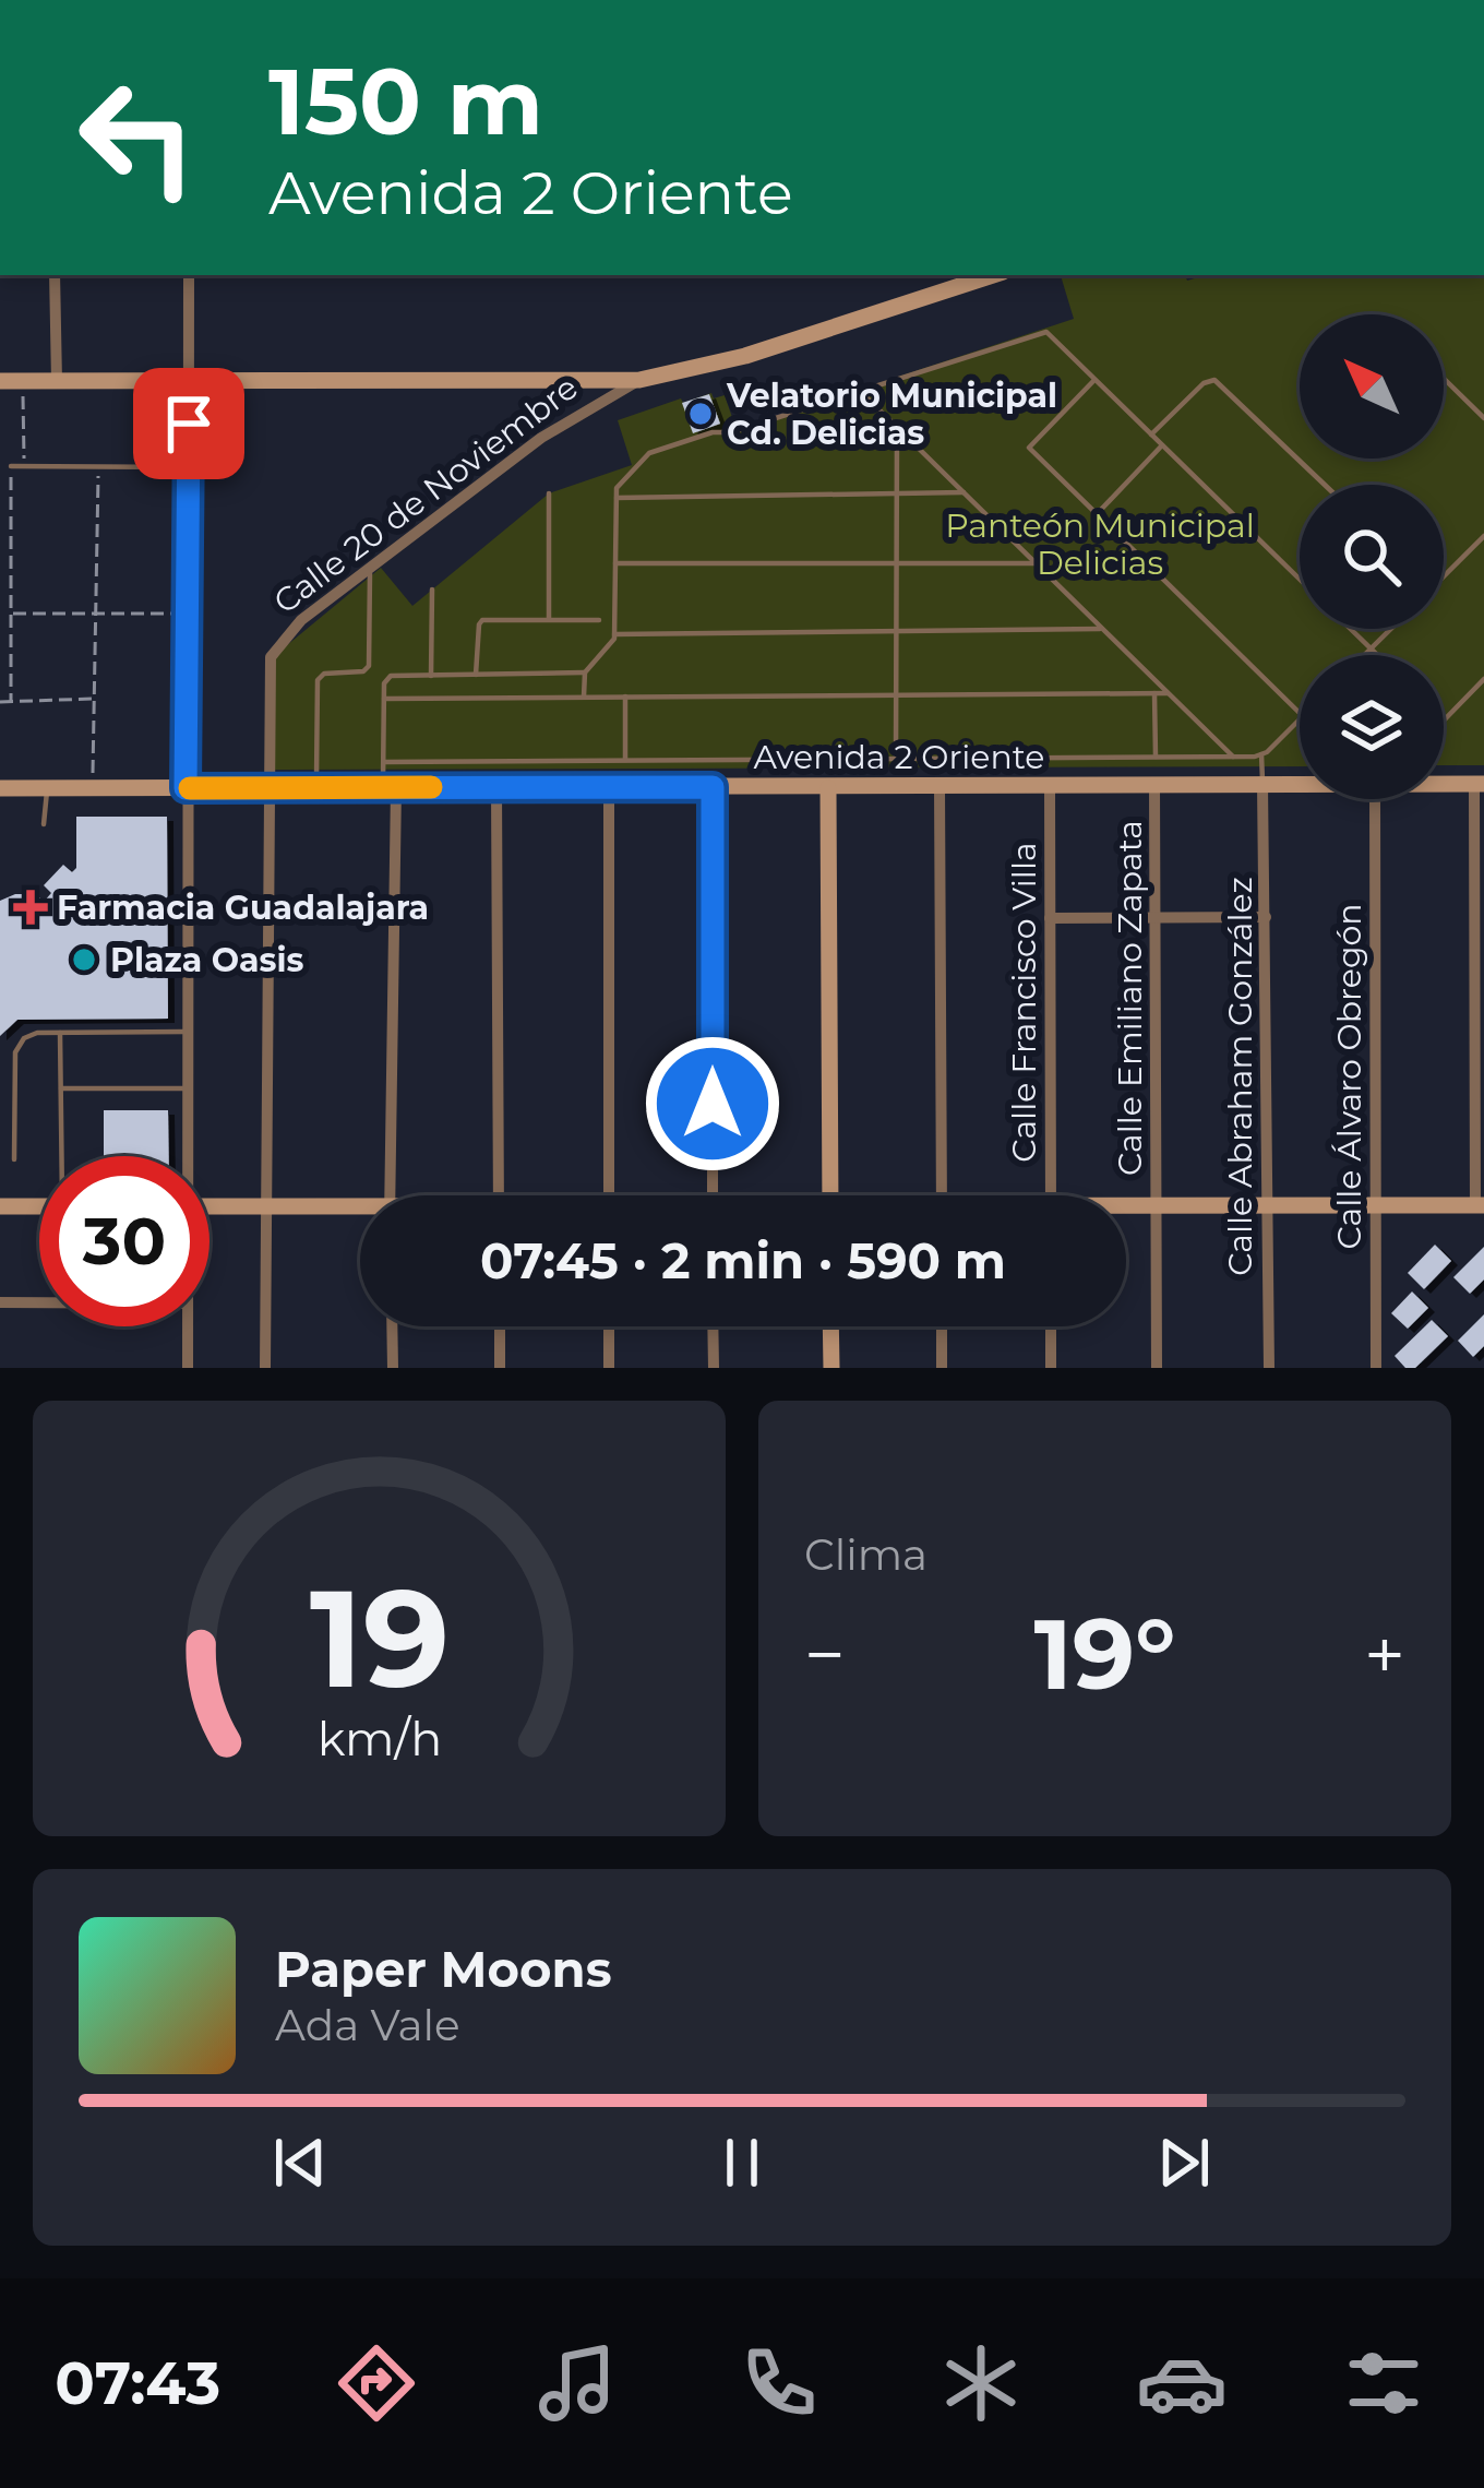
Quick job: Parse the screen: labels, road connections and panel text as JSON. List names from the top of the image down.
{
  "streets": {
    "street": [
      "Calle 20 de Noviembre",
      "Avenida 2 Oriente",
      "Calle Emiliano Zapata",
      "Calle Francisco Villa",
      "Calle Abraham González",
      "Calle Álvaro Obregón"
    ]
  },
  "crossings": [
    ["Calle 20 de Noviembre", "Avenida 2 Oriente"],
    ["Avenida 2 Oriente", "Calle Emiliano Zapata"],
    ["Avenida 2 Oriente", "Calle Francisco Villa"],
    ["Avenida 2 Oriente", "Calle Abraham González"]
  ],
  "parks": ["Panteón Municipal Delicias"],
  "places": {
    "other": ["Velatorio Municipal Cd. Delicias", "Plaza Oasis"],
    "health": ["Farmacia Guadalajara"]
  },
  "north": "top left",
  "page": {
    "turn": ["150 m", "Avenida 2 Oriente"],
    "limit": "30",
    "trip": "07:45 · 2 min · 590 m",
    "tile": "Clima",
    "heat": ["−", "19°", "+"],
    "song": ["Paper Moons", "Ada Vale"],
    "tabs": "07:43",
    "gauge": ["19", "km/h"]
  }
}
